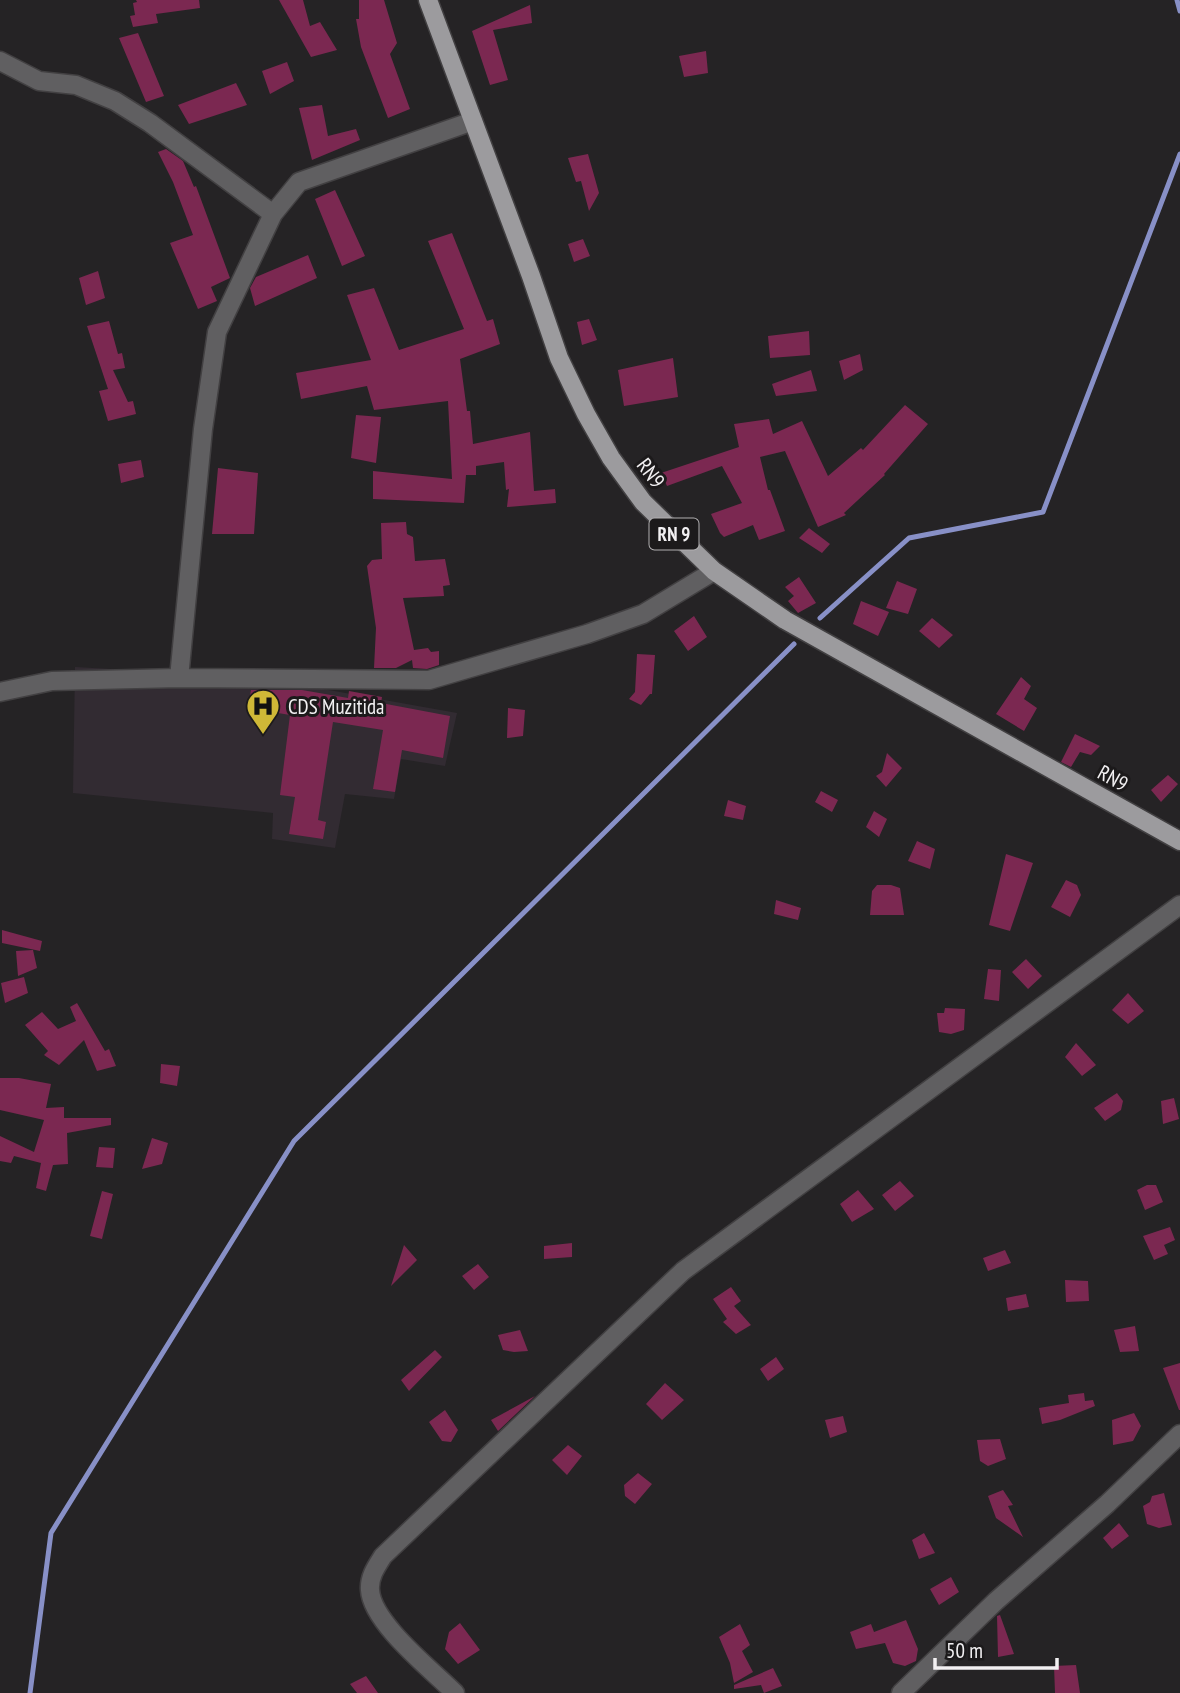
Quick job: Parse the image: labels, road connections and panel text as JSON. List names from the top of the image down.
{
  "streets": {
    "main road": ["RN9", "RN 9"]
  },
  "places": {
    "hospital": ["CDS Muzitida"]
  },
  "scale_bar": "50 m"
}
